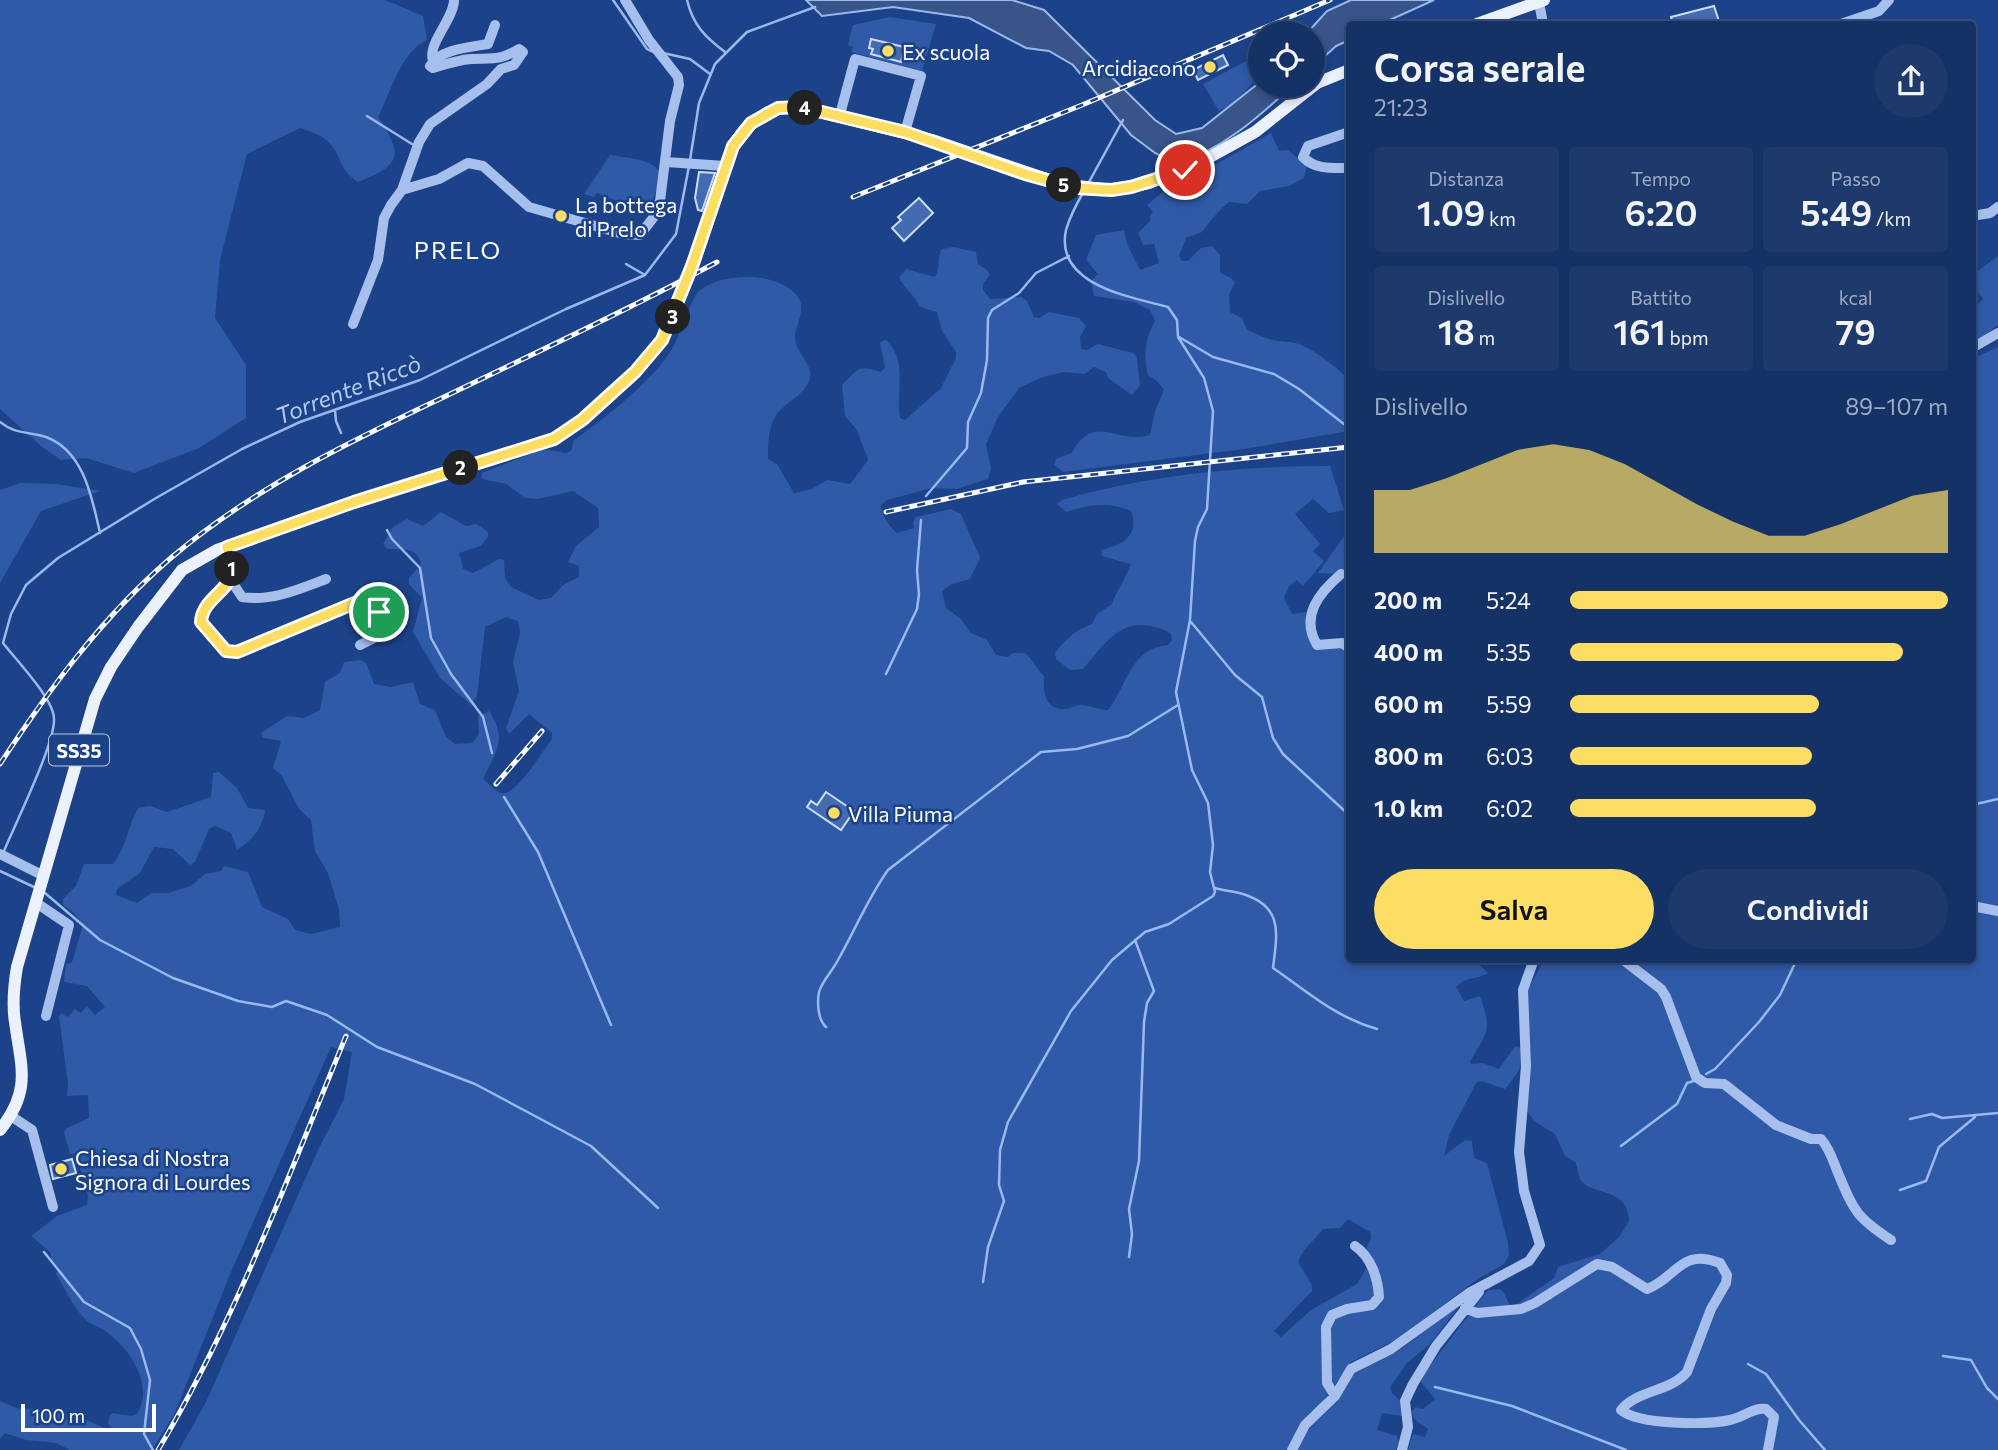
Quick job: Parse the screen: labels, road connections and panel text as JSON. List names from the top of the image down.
{
  "streets": {
    "main road": ["SS35"]
  },
  "districts": ["PRELO"],
  "water": ["Torrente Riccò"],
  "places": [
    "Ex scuola",
    "Arcidiacono",
    "La bottega di Prelo",
    "Villa Piuma",
    "Chiesa di Nostra Signora di Lourdes"
  ],
  "scale_bar": "100 m",
  "page": {
    "heading": ["Corsa serale", "21:23"],
    "pins": [
      "4",
      "5",
      "3",
      "2",
      "1"
    ],
    "stats": [
      ["Distanza", "1.09 km"],
      ["Tempo", "6:20"],
      ["Passo", "5:49 /km"],
      ["Dislivello", "18 m"],
      ["Battito", "161 bpm"],
      ["kcal", "79"]
    ],
    "chart": ["Dislivello", "89–107 m"],
    "list": [
      {
        "name": "200 m",
        "note": "5:24"
      },
      {
        "name": "400 m",
        "note": "5:35"
      },
      {
        "name": "600 m",
        "note": "5:59"
      },
      {
        "name": "800 m",
        "note": "6:03"
      },
      {
        "name": "1.0 km",
        "note": "6:02"
      }
    ],
    "buttons": ["Salva", "Condividi"],
    "scale": "100 m"
  }
}
